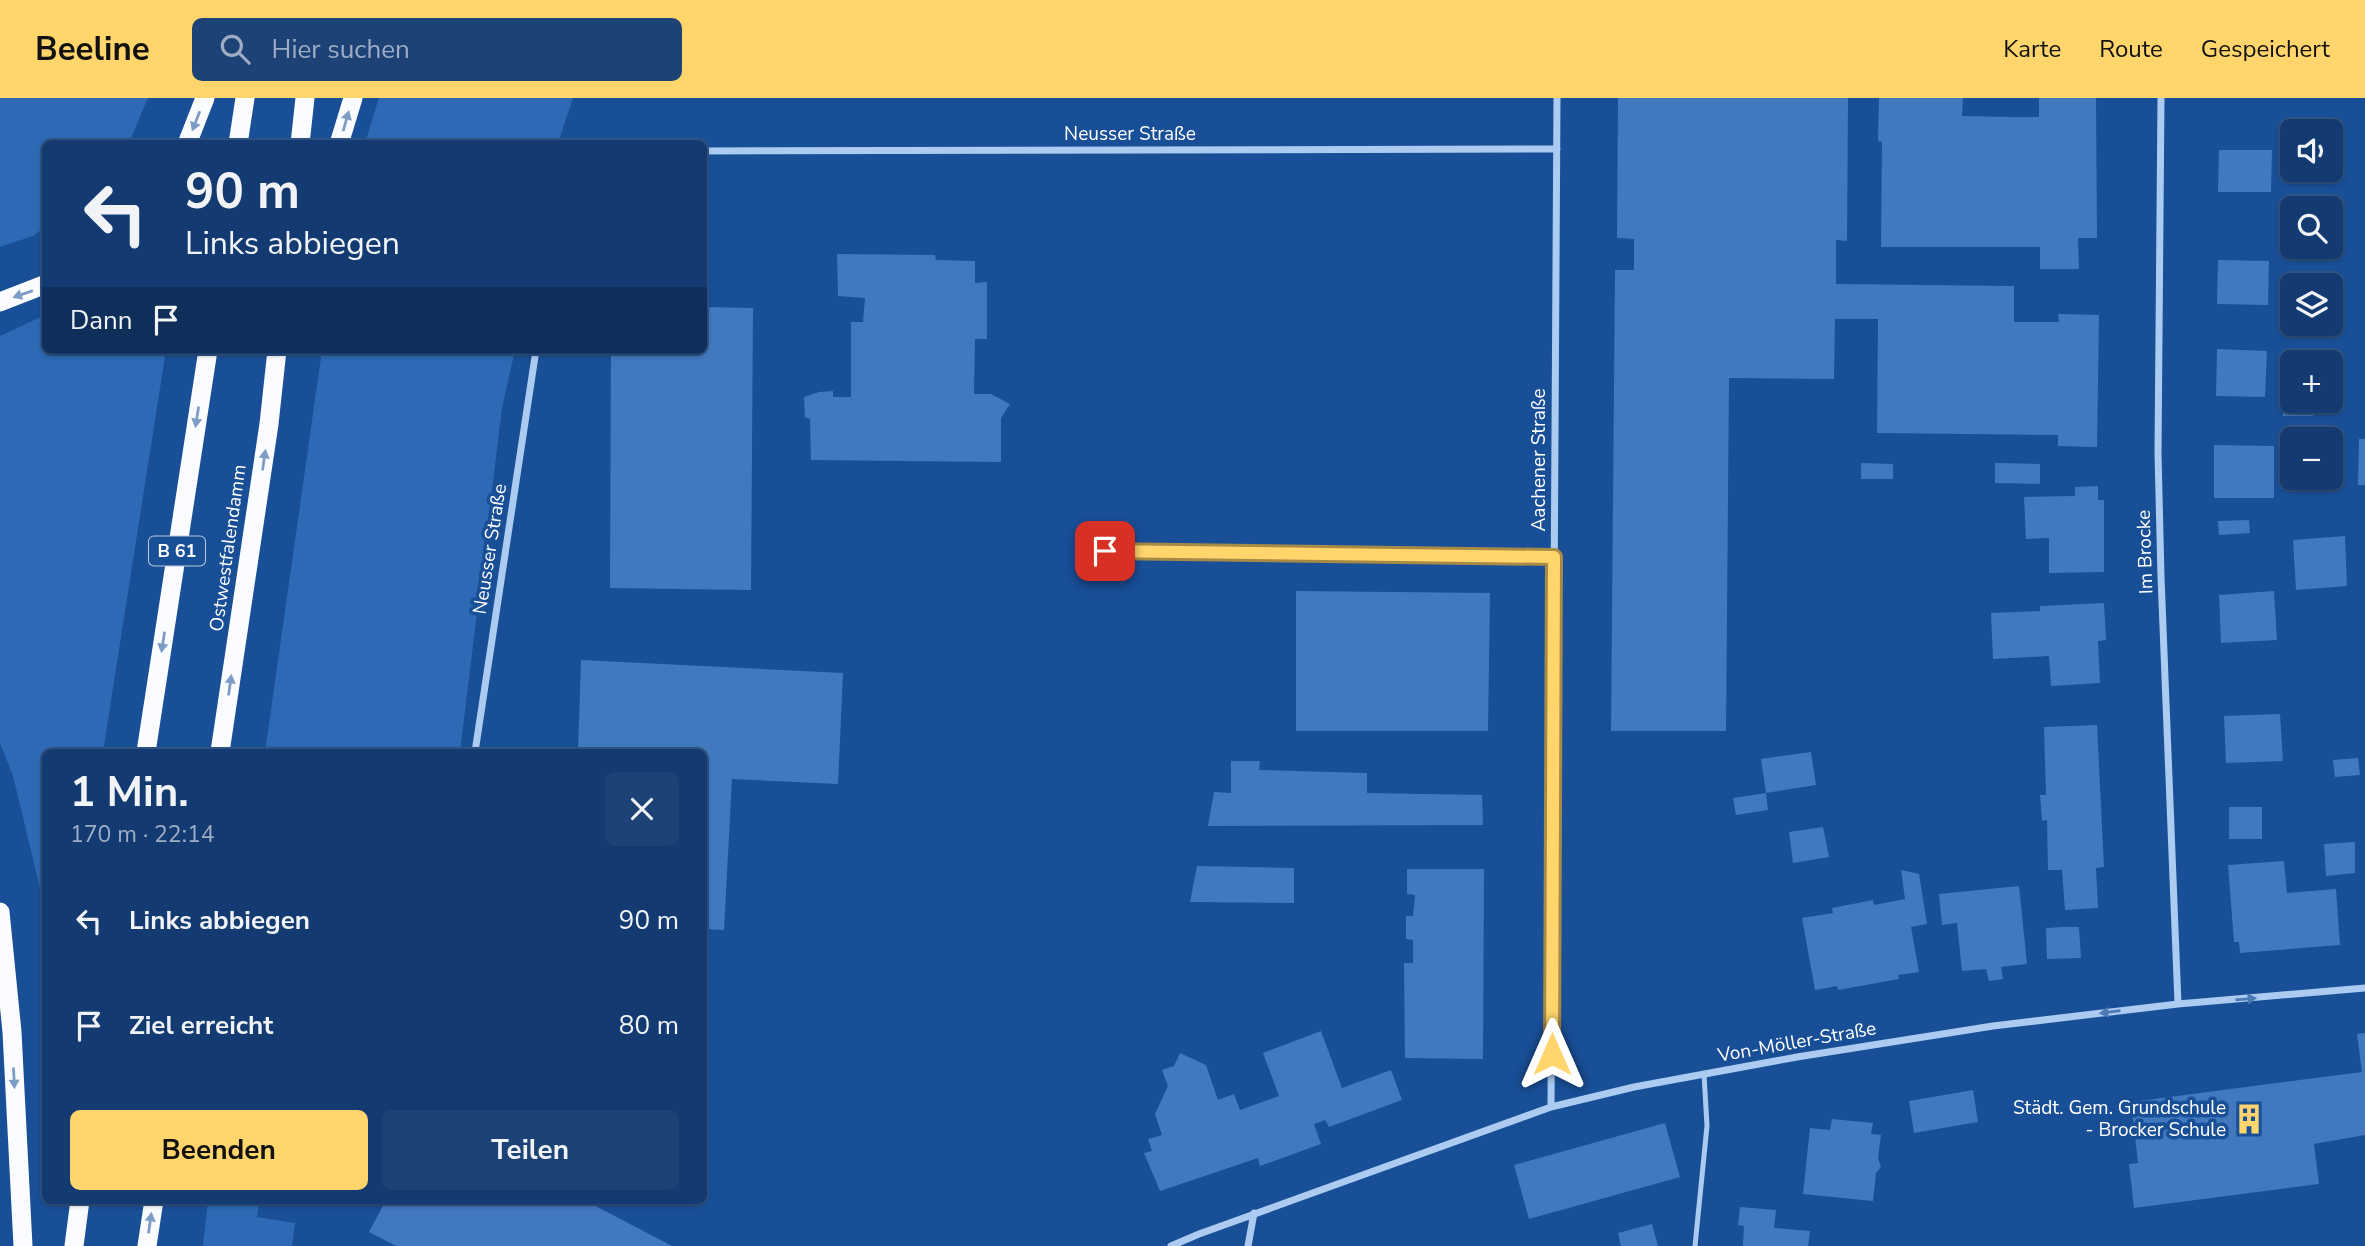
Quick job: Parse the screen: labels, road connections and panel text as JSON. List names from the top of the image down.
{
  "streets": {
    "highway": ["Ostwestfalendamm", "B 61"],
    "street": [
      "Neusser Straße",
      "Aachener Straße",
      "Im Brocke",
      "Von-Möller-Straße"
    ]
  },
  "crossings": [
    ["Neusser Straße", "Aachener Straße"],
    ["Aachener Straße", "Von-Möller-Straße"],
    ["Im Brocke", "Von-Möller-Straße"]
  ],
  "places": {
    "building": ["Städt. Gem. Grundschule - Brocker Schule"]
  },
  "page": {
    "header": "Beeline",
    "search": "Hier suchen",
    "nav": ["Karte", "Route", "Gespeichert"],
    "map_buttons": ["+", "−"],
    "turn": ["90 m", "Links abbiegen"],
    "then": "Dann",
    "heading": ["1 Min.", "170 m · 22:14"],
    "list": [
      {
        "name": "Links abbiegen",
        "value": "90 m"
      },
      {
        "name": "Ziel erreicht",
        "value": "80 m"
      }
    ],
    "buttons": ["Beenden", "Teilen"]
  }
}
